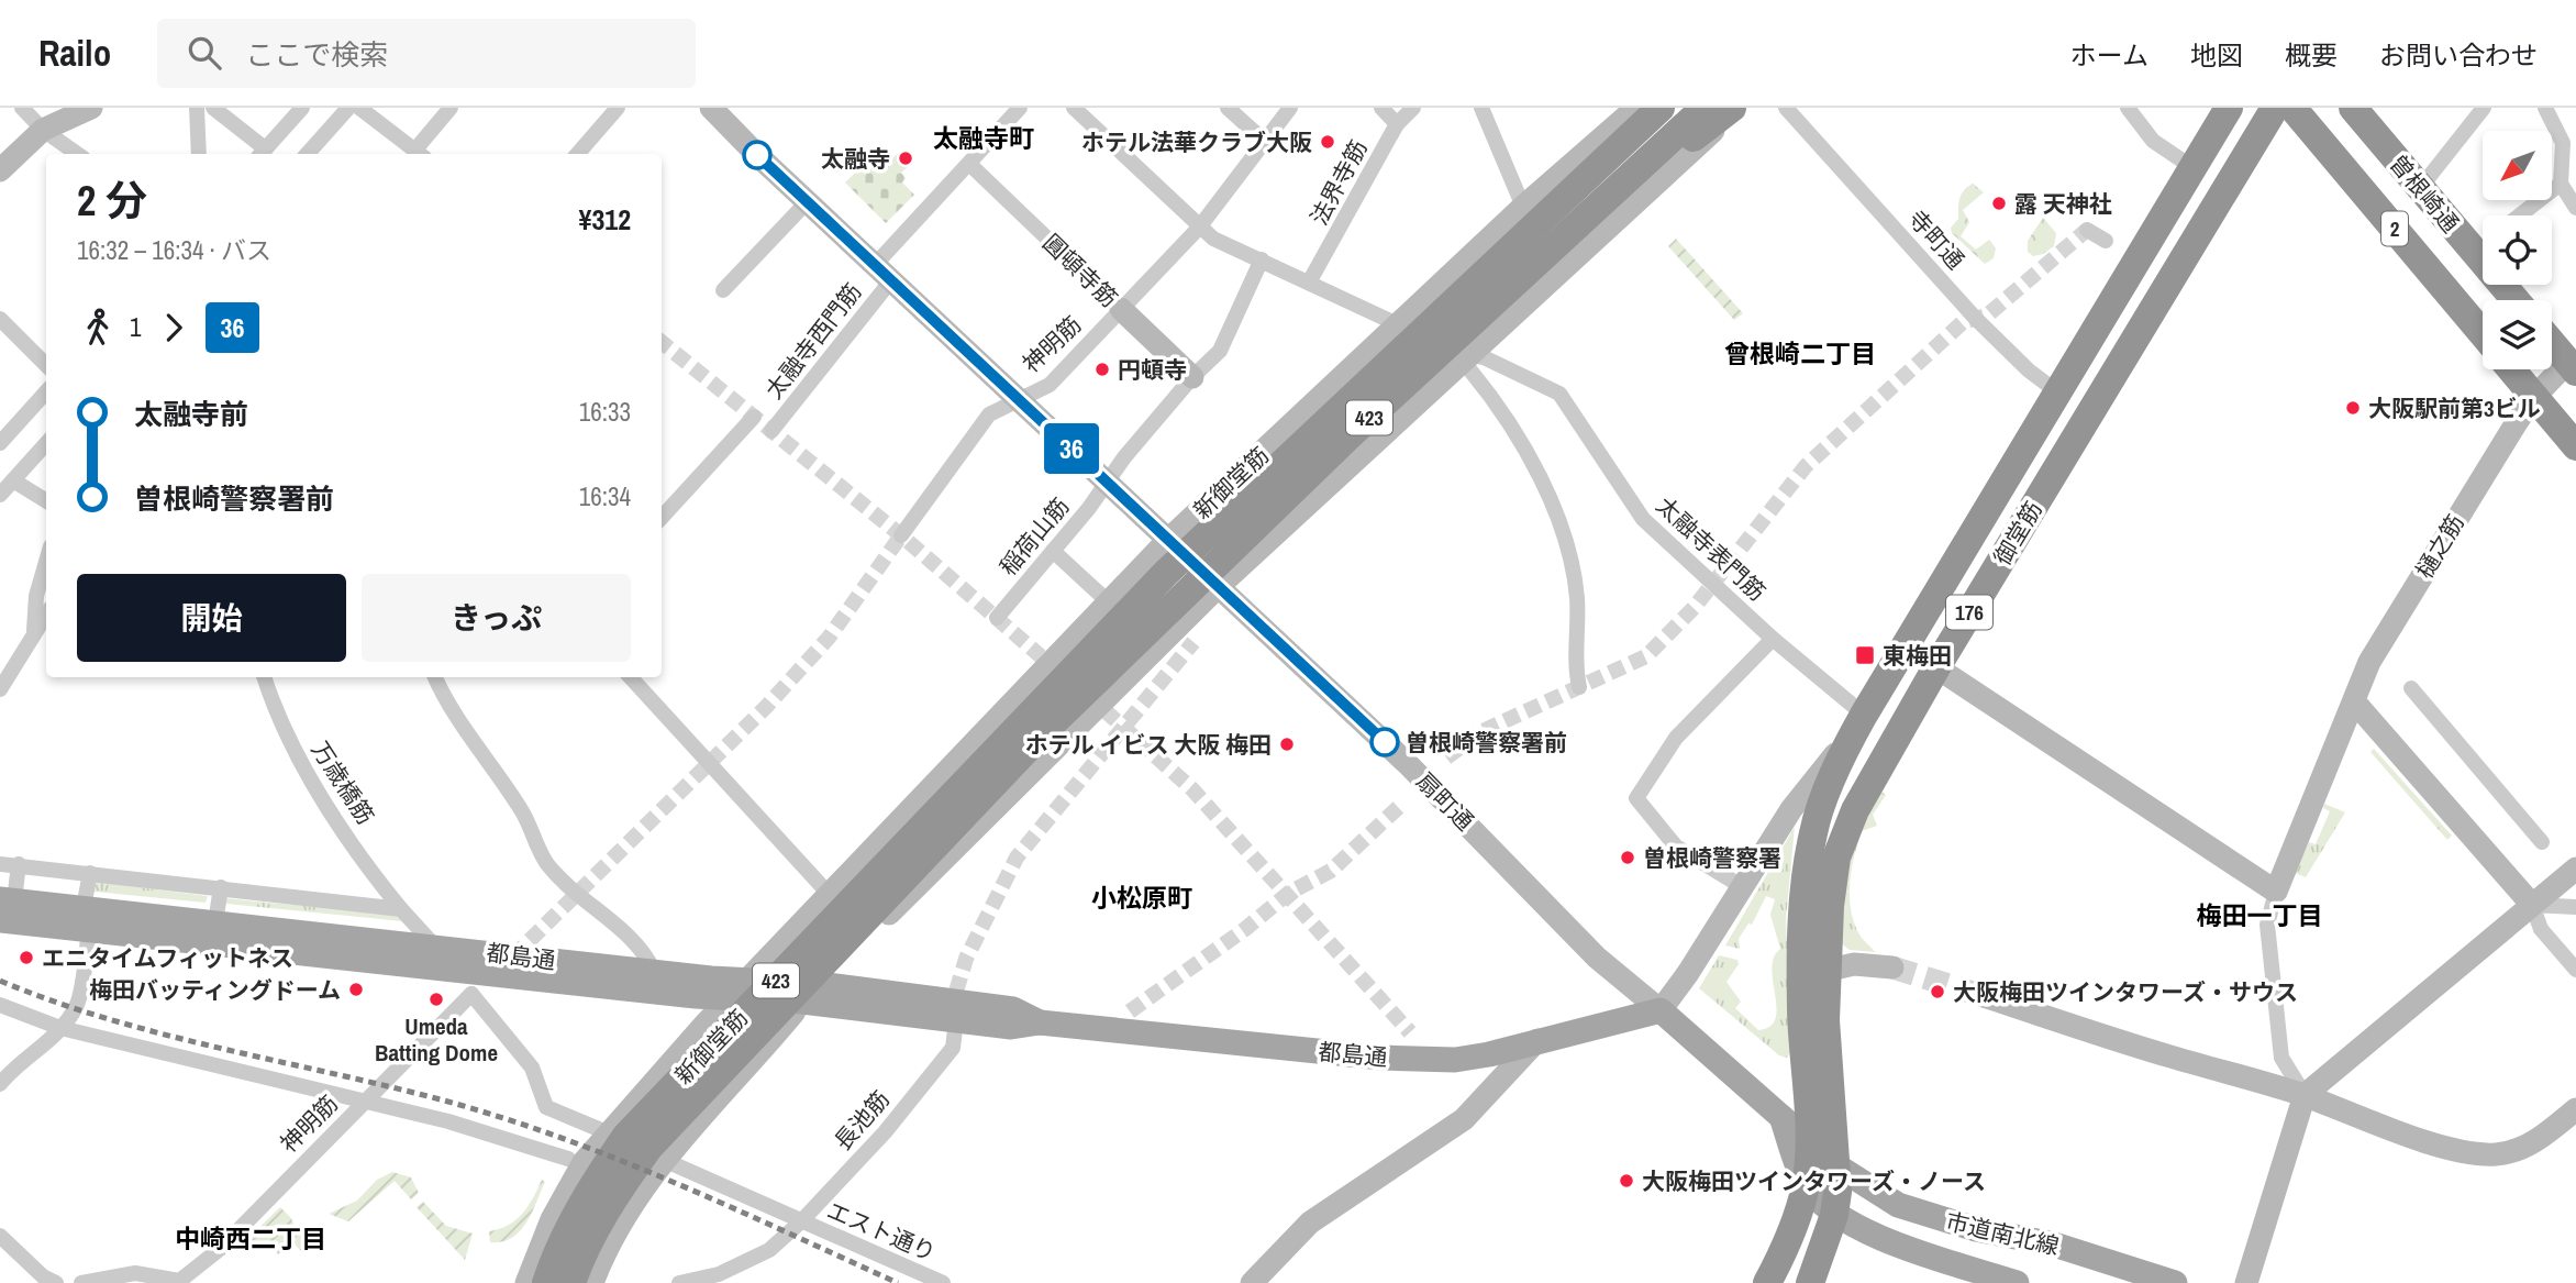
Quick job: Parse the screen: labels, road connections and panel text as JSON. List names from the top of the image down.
{
  "streets": {
    "highway": [
      "曽根崎通",
      "2",
      "423",
      "新御堂筋",
      "御堂筋",
      "176"
    ],
    "main road": ["扇町通", "都島通", "市道南北線"],
    "street": [
      "法界寺筋",
      "寺町通",
      "圓頓寺筋",
      "太融寺西門筋",
      "神明筋",
      "稲荷山筋",
      "樋之筋",
      "太融寺表門筋",
      "万歳橋筋",
      "長池筋",
      "エスト通り"
    ]
  },
  "crossings": [
    ["寺町通", "御堂筋"],
    ["圓頓寺筋", "太融寺西門筋"],
    ["圓頓寺筋", "神明筋"],
    ["圓頓寺筋", "稲荷山筋"],
    ["太融寺西門筋", "扇町通"],
    ["神明筋", "扇町通"],
    ["神明筋", "都島通"],
    ["423", "新御堂筋"],
    ["新御堂筋", "太融寺表門筋"],
    ["新御堂筋", "扇町通"],
    ["新御堂筋", "都島通"],
    ["御堂筋", "太融寺表門筋"],
    ["御堂筋", "176"],
    ["御堂筋", "扇町通"],
    ["御堂筋", "市道南北線"],
    ["稲荷山筋", "扇町通"],
    ["176", "扇町通"],
    ["176", "市道南北線"],
    ["万歳橋筋", "都島通"],
    ["扇町通", "都島通"],
    ["扇町通", "市道南北線"],
    ["都島通", "長池筋"],
    ["長池筋", "エスト通り"]
  ],
  "districts": [
    "太融寺町",
    "曾根崎二丁目",
    "小松原町",
    "梅田一丁目",
    "中崎西二丁目"
  ],
  "places": {
    "other": [
      "ホテル法華クラブ大阪",
      "太融寺",
      "露 天神社",
      "円頓寺",
      "大阪駅前第3ビル",
      "曽根崎警察署前",
      "ホテル イビス 大阪 梅田",
      "曽根崎警察署",
      "エニタイムフィットネス",
      "梅田バッティングドーム",
      "大阪梅田ツインタワーズ・サウス",
      "Umeda Batting Dome",
      "大阪梅田ツインタワーズ・ノース"
    ],
    "transit": ["東梅田"]
  },
  "lines": ["bus line 36"],
  "north": "bottom left",
  "page": {
    "header": "Railo",
    "search": "ここで検索",
    "nav": [
      "ホーム",
      "地図",
      "概要",
      "お問い合わせ"
    ],
    "on_map": "36",
    "heading": ["2 分", "16:32 – 16:34 · バス", "¥312"],
    "legs": ["1", "36"],
    "list": [
      {
        "name": "太融寺前",
        "value": "16:33"
      },
      {
        "name": "曽根崎警察署前",
        "value": "16:34"
      }
    ],
    "buttons": ["開始", "きっぷ"]
  }
}
